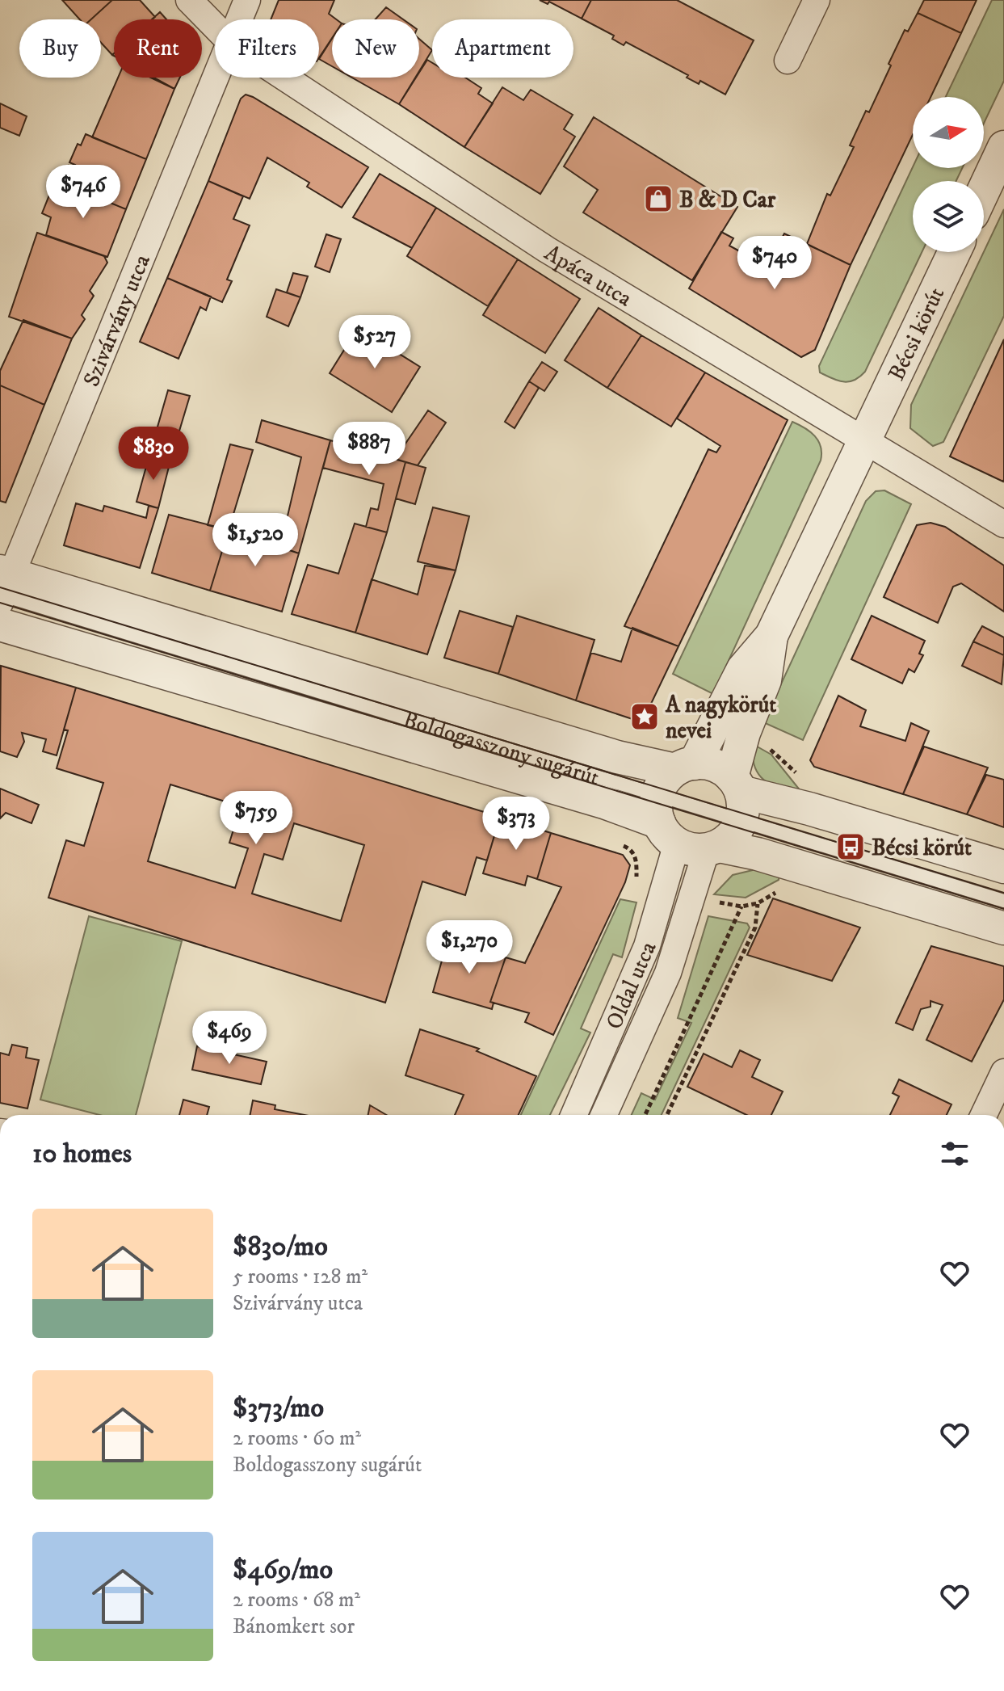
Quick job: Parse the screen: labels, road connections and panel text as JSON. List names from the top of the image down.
{
  "streets": {
    "street": [
      "Apáca utca",
      "Szivárvány utca",
      "Bécsi körút",
      "Boldogasszony sugárút",
      "Oldal utca"
    ]
  },
  "crossings": [
    ["Apáca utca", "Bécsi körút"],
    ["Szivárvány utca", "Boldogasszony sugárút"],
    ["Bécsi körút", "Boldogasszony sugárút"],
    ["Bécsi körút", "Oldal utca"],
    ["Boldogasszony sugárút", "Oldal utca"]
  ],
  "places": {
    "shop": ["B & D Car"],
    "place": ["A nagykörút nevei"],
    "bus stop": ["Bécsi körút"]
  },
  "north": "right",
  "page": {
    "chip": [
      "Buy",
      "Rent",
      "Filters",
      "New",
      "Apartment"
    ],
    "price": [
      "$746",
      "$740",
      "$527",
      "$887",
      "$830",
      "$1,520",
      "$759",
      "$373",
      "$1,270",
      "$469"
    ],
    "heading": "10 homes",
    "list": [
      {
        "name": "$830/mo",
        "note": "5 rooms · 128 m² · Szivárvány utca"
      },
      {
        "name": "$373/mo",
        "note": "2 rooms · 60 m² · Boldogasszony sugárút"
      },
      {
        "name": "$469/mo",
        "note": "2 rooms · 68 m² · Bánomkert sor"
      }
    ]
  }
}
